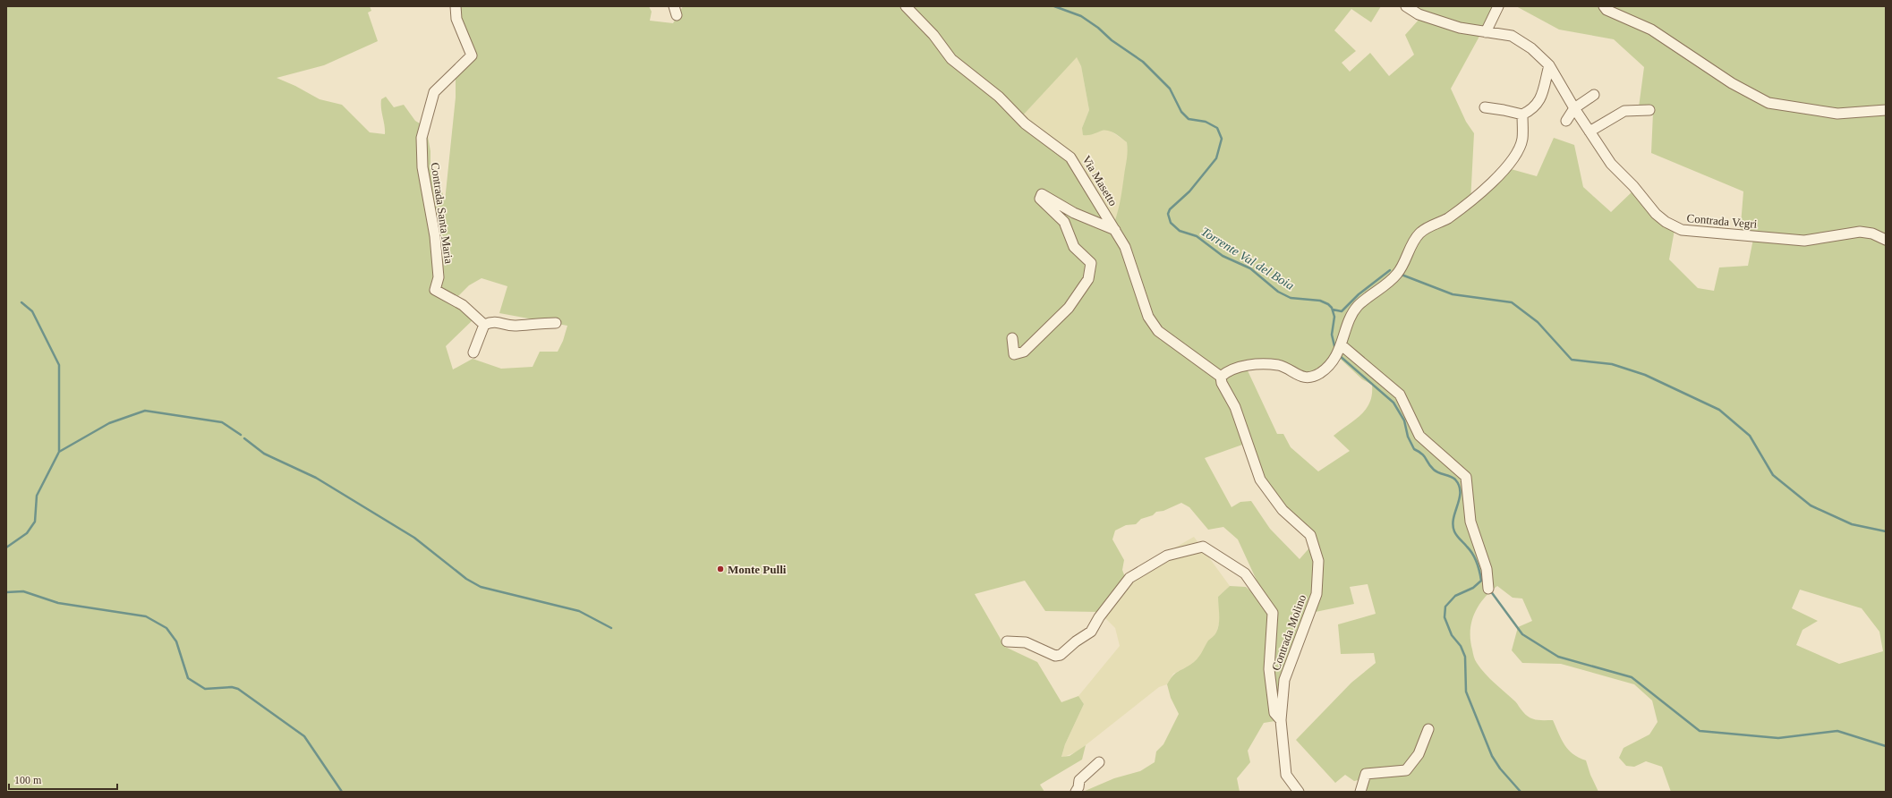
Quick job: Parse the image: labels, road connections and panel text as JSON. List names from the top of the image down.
{
  "streets": {
    "street": [
      "Via Masetto",
      "Contrada Santa Maria",
      "Contrada Vegri",
      "Contrada Molino"
    ]
  },
  "crossings": [
    ["Via Masetto", "Contrada Molino"]
  ],
  "water": ["Torrente Val del Boia"],
  "places": ["Monte Pulli"],
  "scale_bar": "100 m"
}
